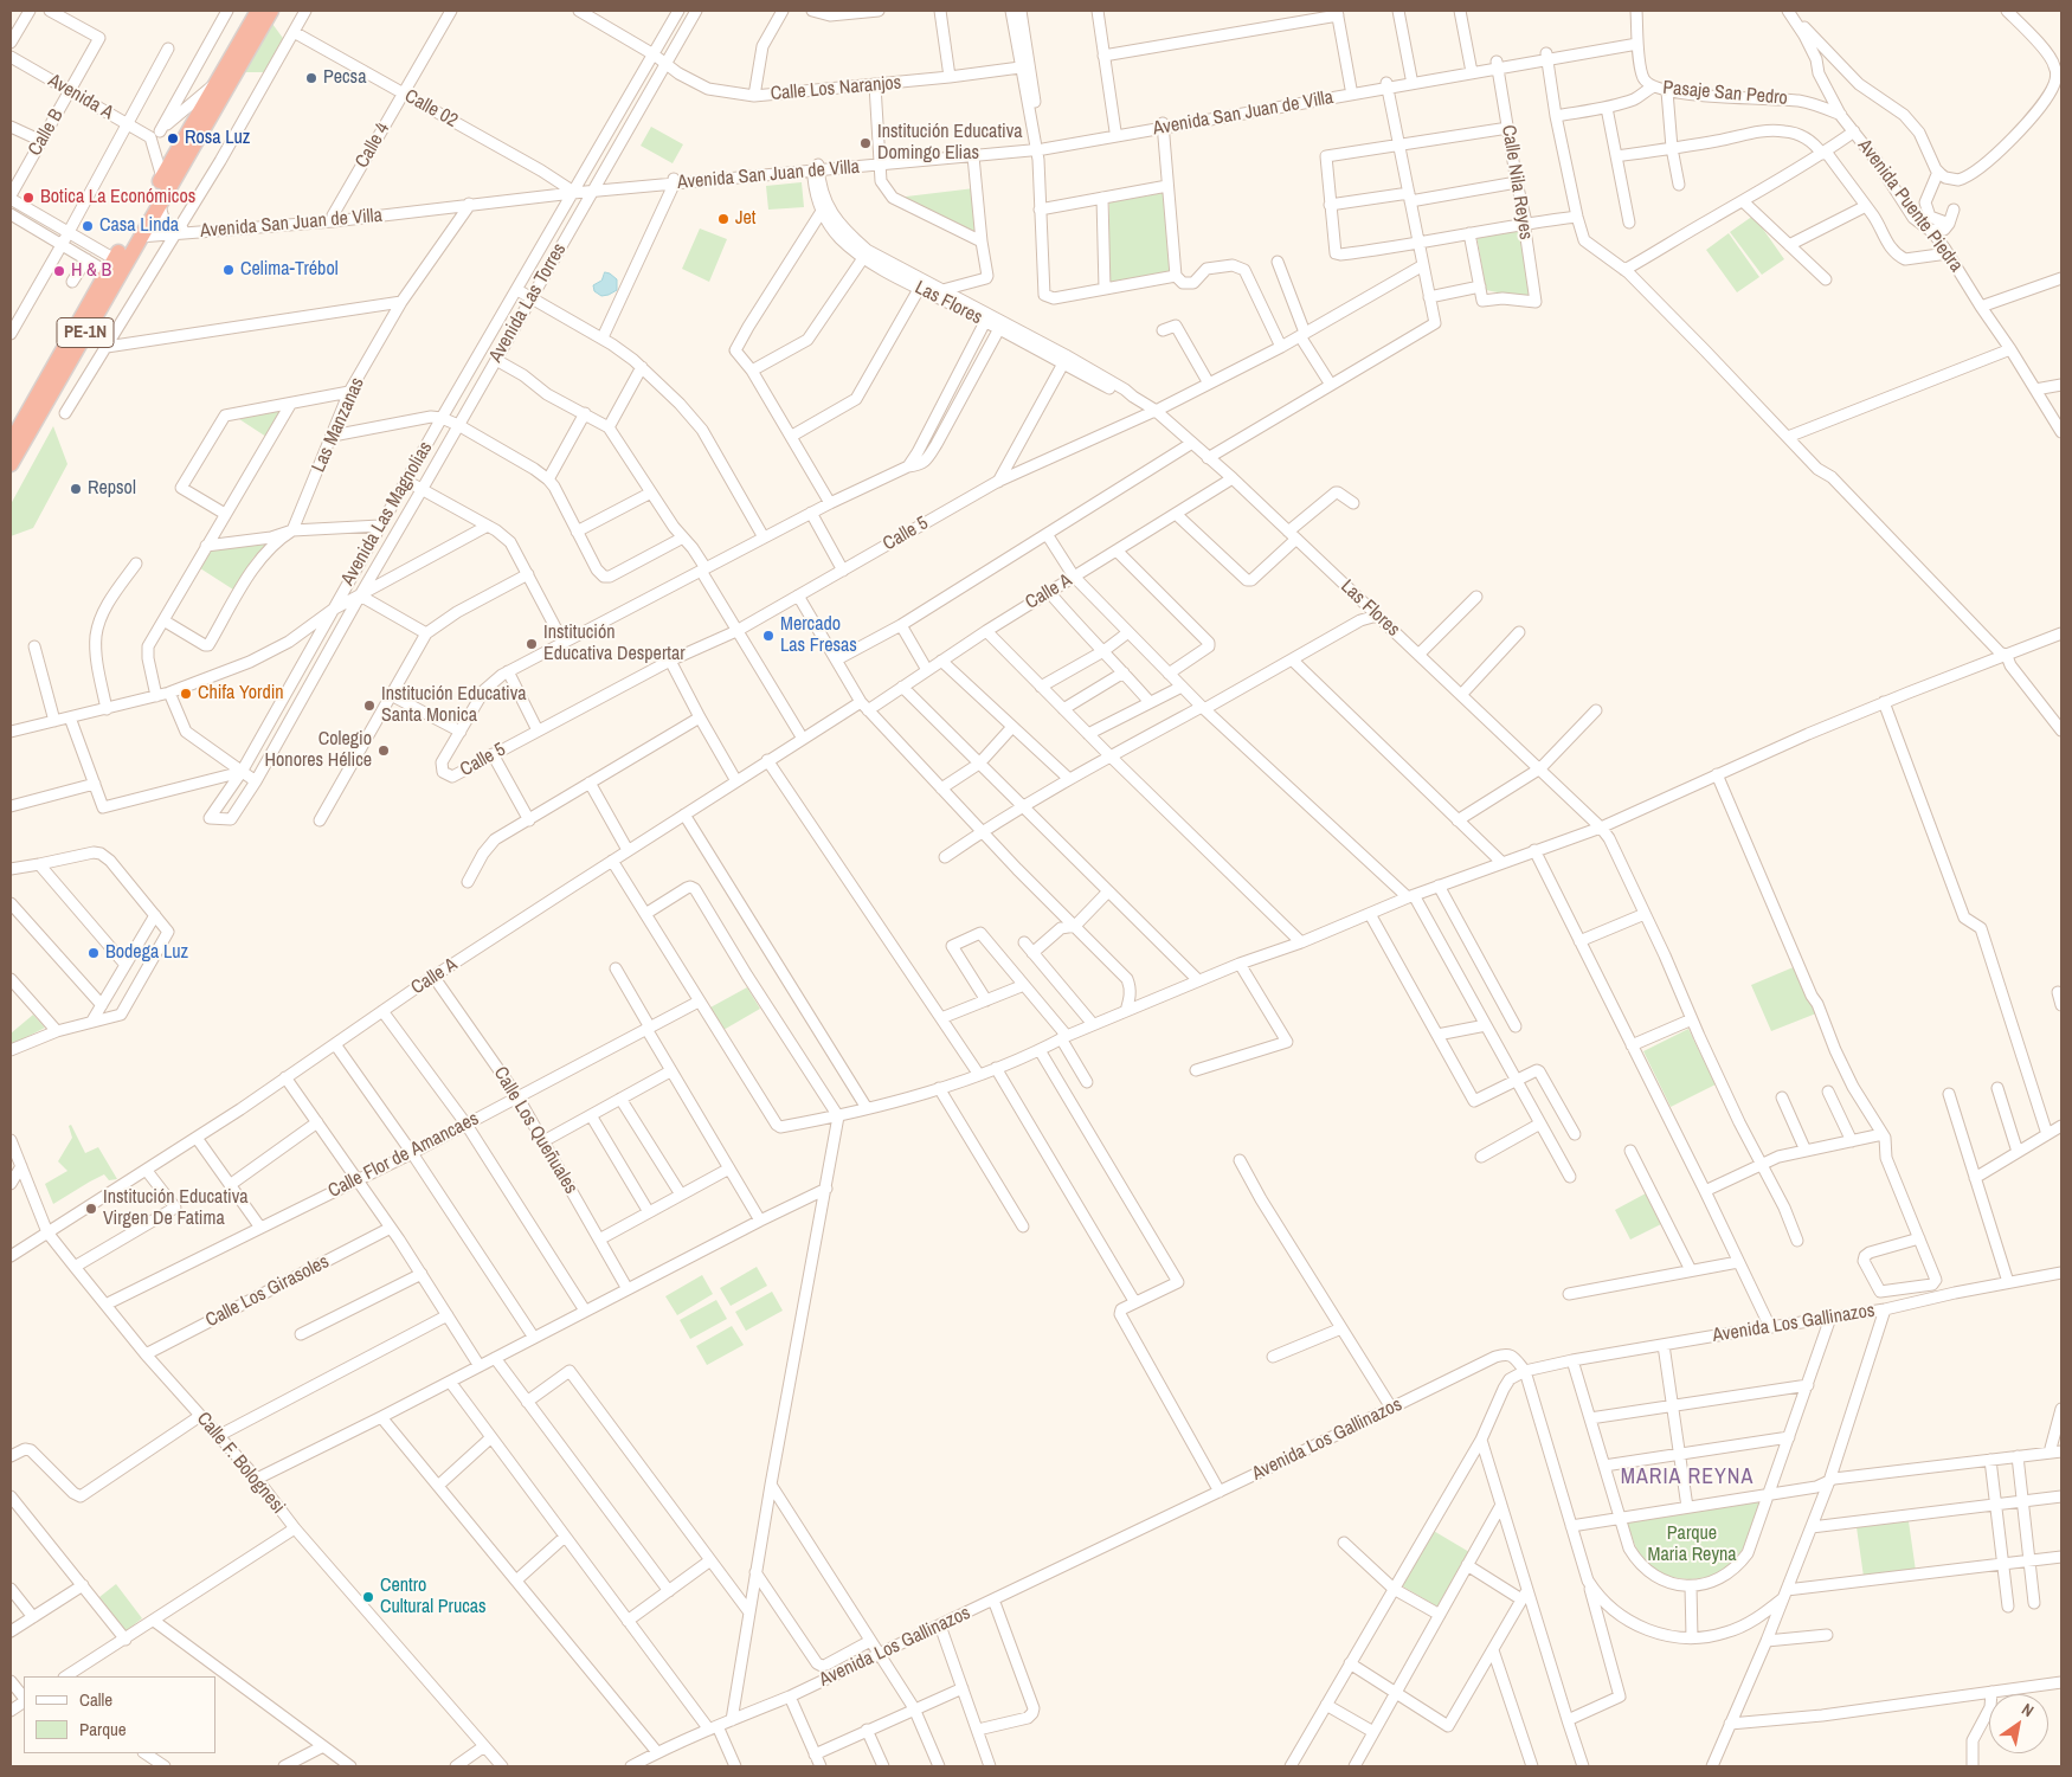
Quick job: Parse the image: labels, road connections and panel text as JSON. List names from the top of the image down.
{
  "streets": {
    "highway": ["PE-1N"],
    "street": [
      "Calle Los Naranjos",
      "Pasaje San Pedro",
      "Avenida A",
      "Calle 02",
      "Avenida San Juan de Villa",
      "Calle B",
      "Calle 4",
      "Calle Nila Reyes",
      "Avenida Puente Piedra",
      "Avenida Las Torres",
      "Las Flores",
      "Las Manzanas",
      "Avenida Las Magnolias",
      "Calle 5",
      "Calle A",
      "Calle Los Queñuales",
      "Calle Flor de Amancaes",
      "Calle Los Girasoles",
      "Avenida Los Gallinazos",
      "Calle F. Bolognesi"
    ]
  },
  "crossings": [
    ["Calle Los Naranjos", "Avenida Las Torres"],
    ["Pasaje San Pedro", "Avenida San Juan de Villa"],
    ["Pasaje San Pedro", "Avenida Puente Piedra"],
    ["Avenida A", "Calle B"],
    ["Calle 02", "Avenida San Juan de Villa"],
    ["Calle 02", "Calle 4"],
    ["Calle 02", "Avenida Las Torres"],
    ["Avenida San Juan de Villa", "Calle 4"],
    ["Avenida San Juan de Villa", "Calle Nila Reyes"],
    ["Avenida San Juan de Villa", "Avenida Las Torres"],
    ["Avenida San Juan de Villa", "Las Flores"],
    ["Avenida San Juan de Villa", "PE-1N"],
    ["Avenida San Juan de Villa", "Las Manzanas"],
    ["Avenida Las Torres", "Avenida Las Magnolias"],
    ["Las Flores", "Calle 5"],
    ["Las Flores", "Calle A"],
    ["Calle A", "Calle Los Queñuales"],
    ["Calle A", "Calle F. Bolognesi"],
    ["Calle Los Queñuales", "Calle Flor de Amancaes"],
    ["Calle Flor de Amancaes", "Calle F. Bolognesi"],
    ["Calle Los Girasoles", "Calle F. Bolognesi"]
  ],
  "districts": ["MARIA REYNA"],
  "parks": ["Parque Maria Reyna"],
  "places": [
    "Pecsa",
    "Rosa Luz",
    "Institución Educativa Domingo Elias",
    "Botica La Económicos",
    "Jet",
    "Casa Linda",
    "Celima-Trébol",
    "H & B",
    "Repsol",
    "Mercado Las Fresas",
    "Institución Educativa Despertar",
    "Chifa Yordin",
    "Institución Educativa Santa Monica",
    "Colegio Honores Hélice",
    "Bodega Luz",
    "Institución Educativa Virgen De Fatima",
    "Centro Cultural Prucas"
  ],
  "legend": ["Calle", "Parque"],
  "north": "top right"
}
